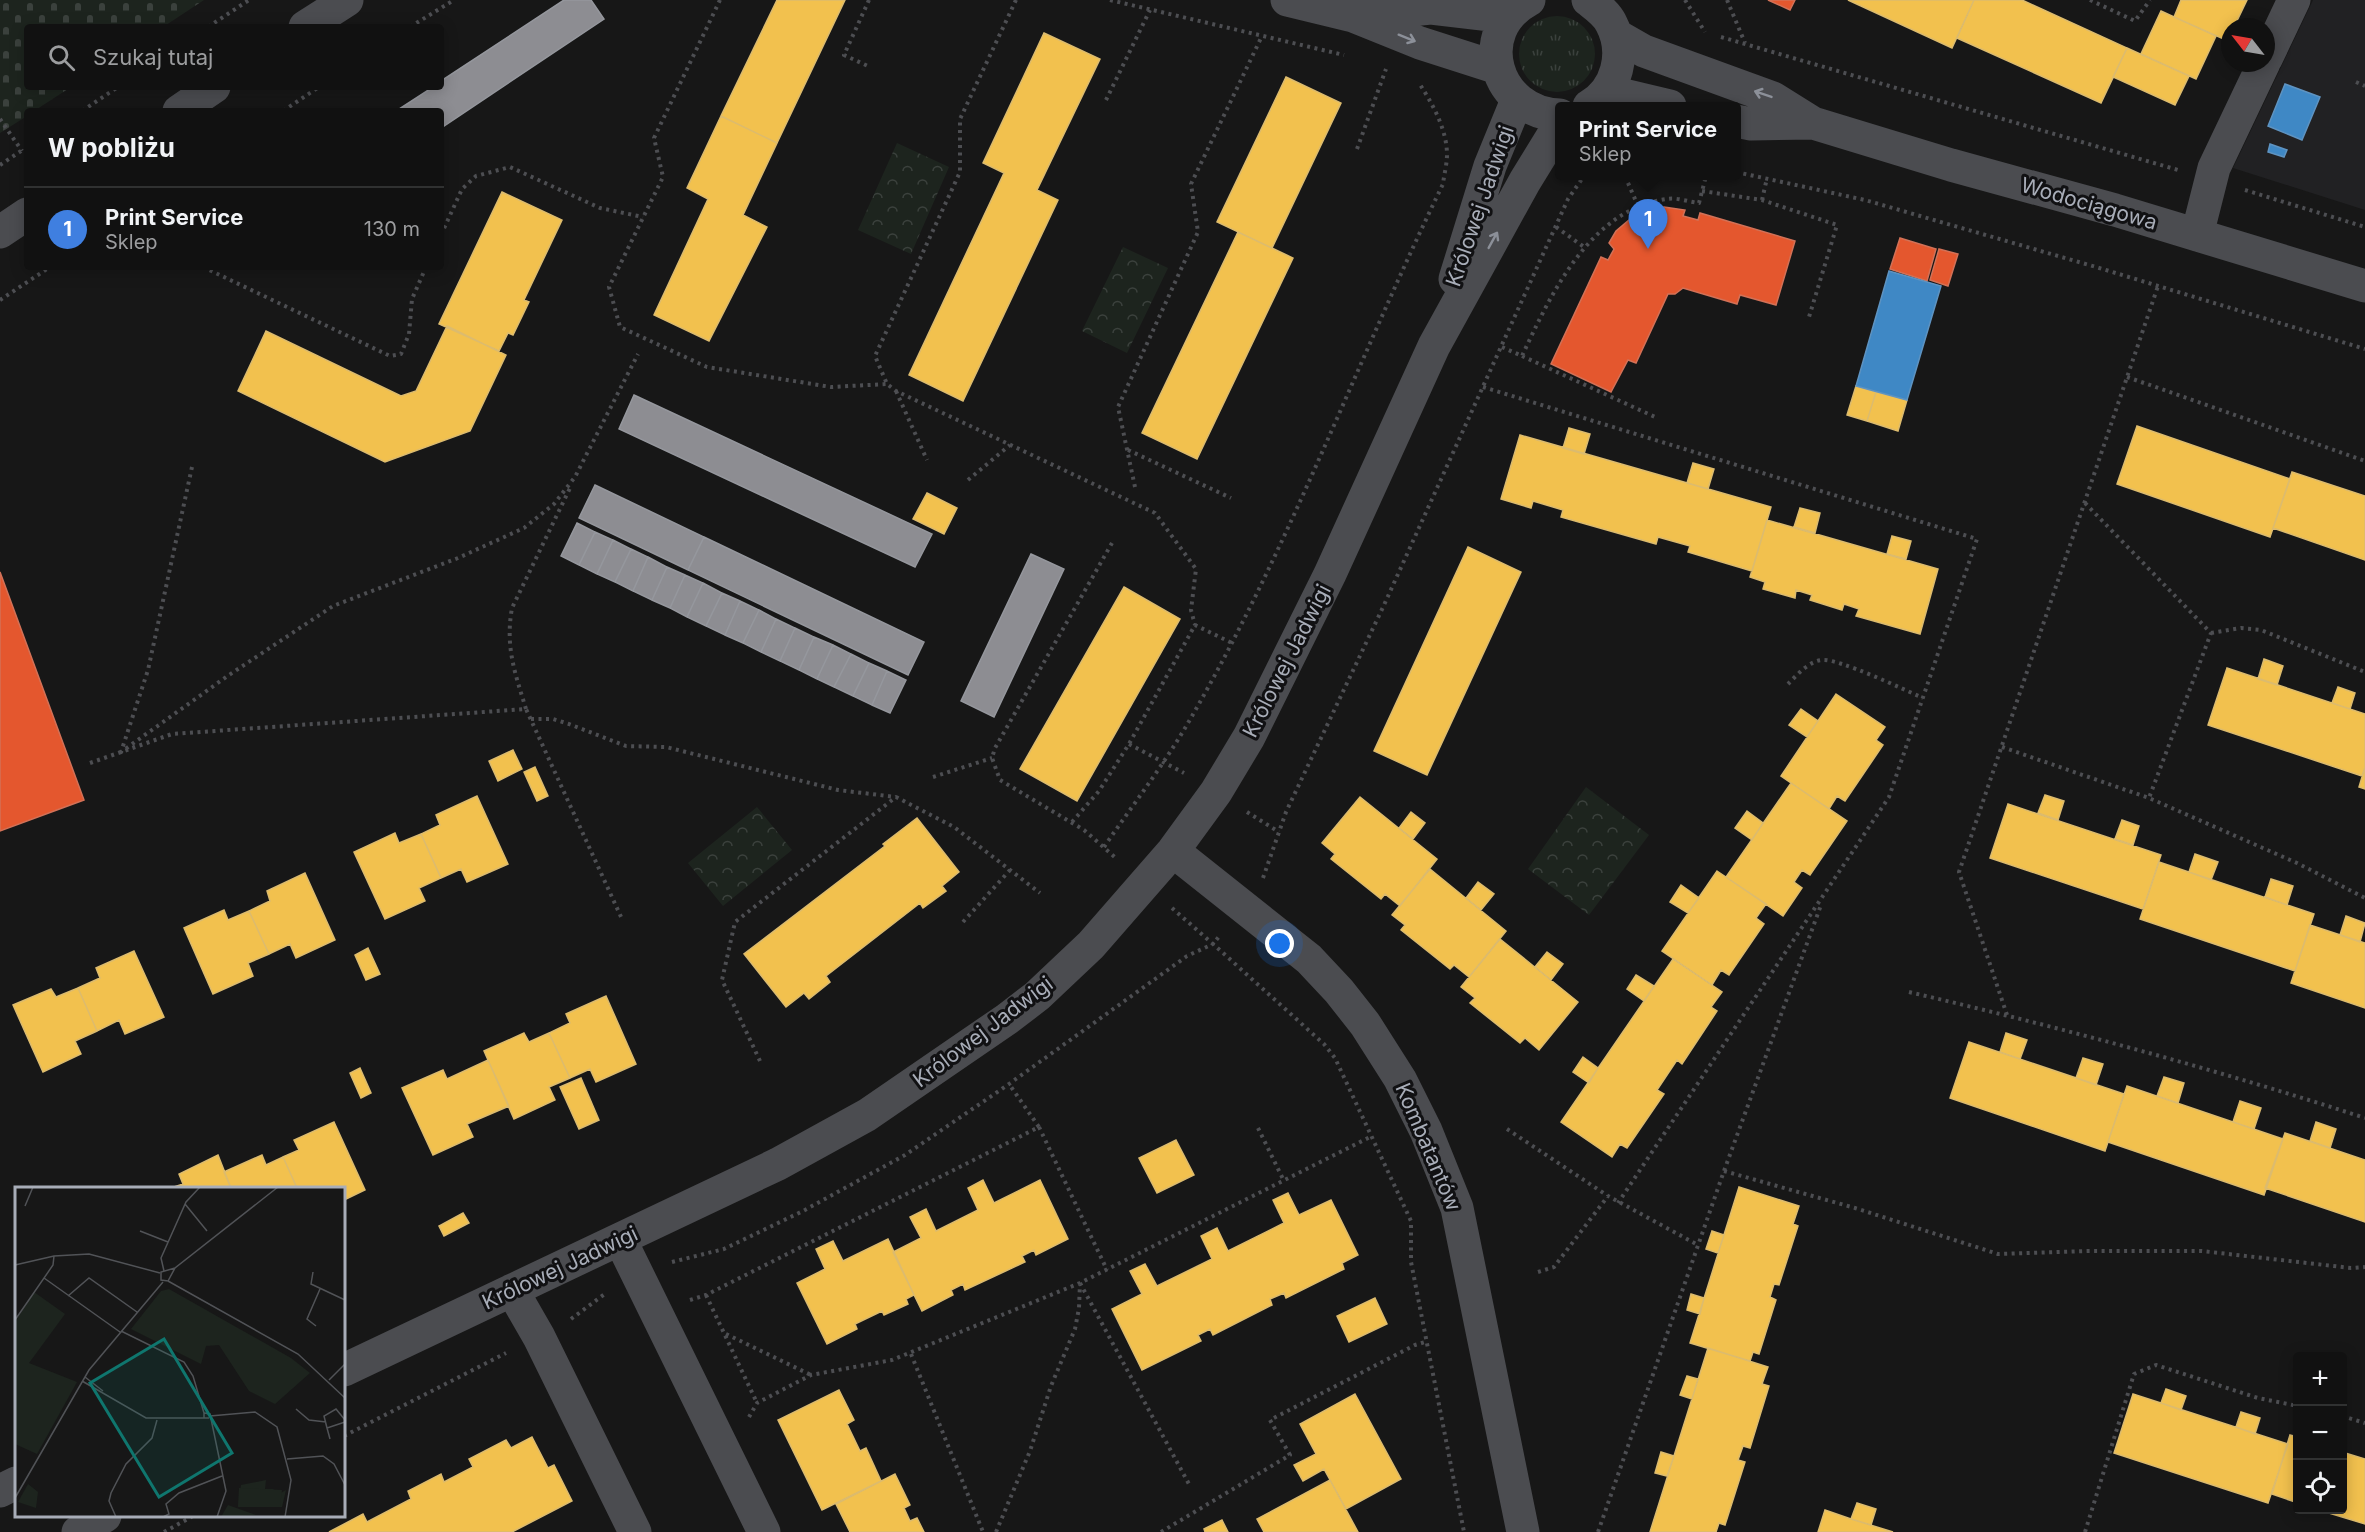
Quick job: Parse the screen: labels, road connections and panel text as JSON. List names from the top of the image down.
{
  "streets": {
    "street": ["Wodociągowa", "Królowej Jadwigi", "Kombatantów"]
  },
  "crossings": [
    ["Królowej Jadwigi", "Kombatantów"]
  ],
  "north": "top left",
  "page": {
    "search": "Szukaj tutaj",
    "popup": ["Print Service", "Sklep"],
    "heading": "W pobliżu",
    "list": [
      {
        "mark": "1",
        "name": "Print Service",
        "note": "Sklep",
        "value": "130 m"
      }
    ],
    "pins": "1",
    "map_buttons": ["+", "−"]
  }
}
